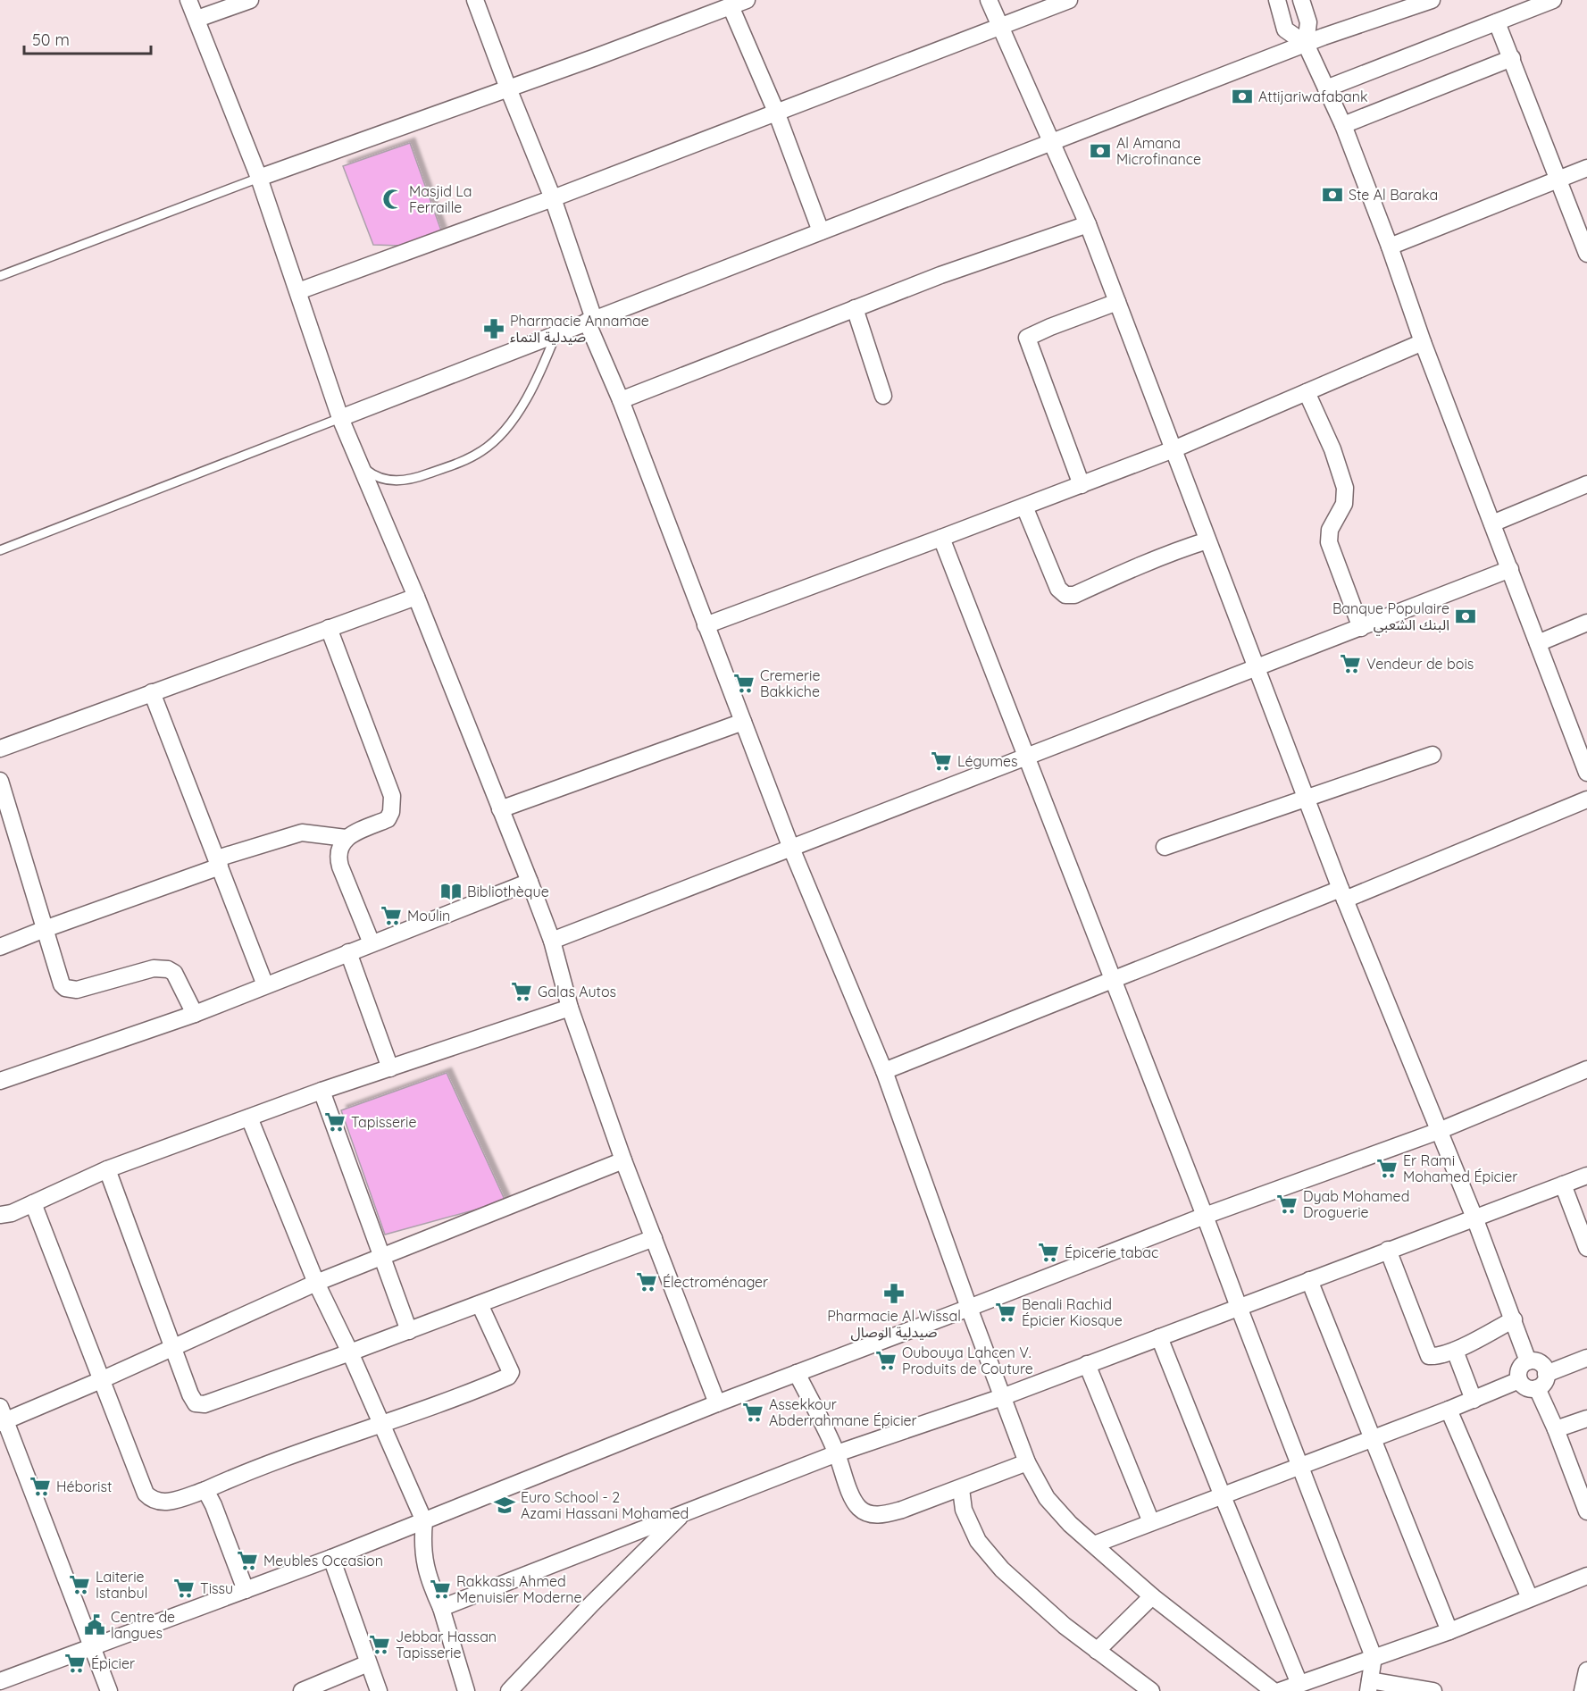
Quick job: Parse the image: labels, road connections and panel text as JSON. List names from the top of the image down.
{
  "places": {
    "bank": [
      "Attijariwafabank",
      "Al Amana Microfinance",
      "Ste Al Baraka",
      "Banque Populaire البنك الشعبي"
    ],
    "mosque": ["Masjid La Ferraille"],
    "pharmacy": ["Pharmacie Annamae صيدلية النماء", "Pharmacie Al Wissal صيدلية الوصال"],
    "supermarket": [
      "Vendeur de bois",
      "Cremerie Bakkiche",
      "Légumes",
      "Moulin",
      "Galas Autos",
      "Tapisserie",
      "Er Rami Mohamed Épicier",
      "Dyab Mohamed Droguerie",
      "Épicerie tabac",
      "Électroménager",
      "Benali Rachid Épicier Kiosque",
      "Oubouya Lahcen V. Produits de Couture",
      "Assekkour Abderrahmane Épicier",
      "Héborist",
      "Meubles Occasion",
      "Laiterie Istanbul",
      "Tissu",
      "Rakkassi Ahmed Menuisier Moderne",
      "Jebbar Hassan Tapisserie",
      "Épicier"
    ],
    "library": ["Bibliothèque"],
    "school or university": ["Euro School - 2 Azami Hassani Mohamed"],
    "public building": ["Centre de langues"]
  },
  "scale_bar": "50 m"
}
